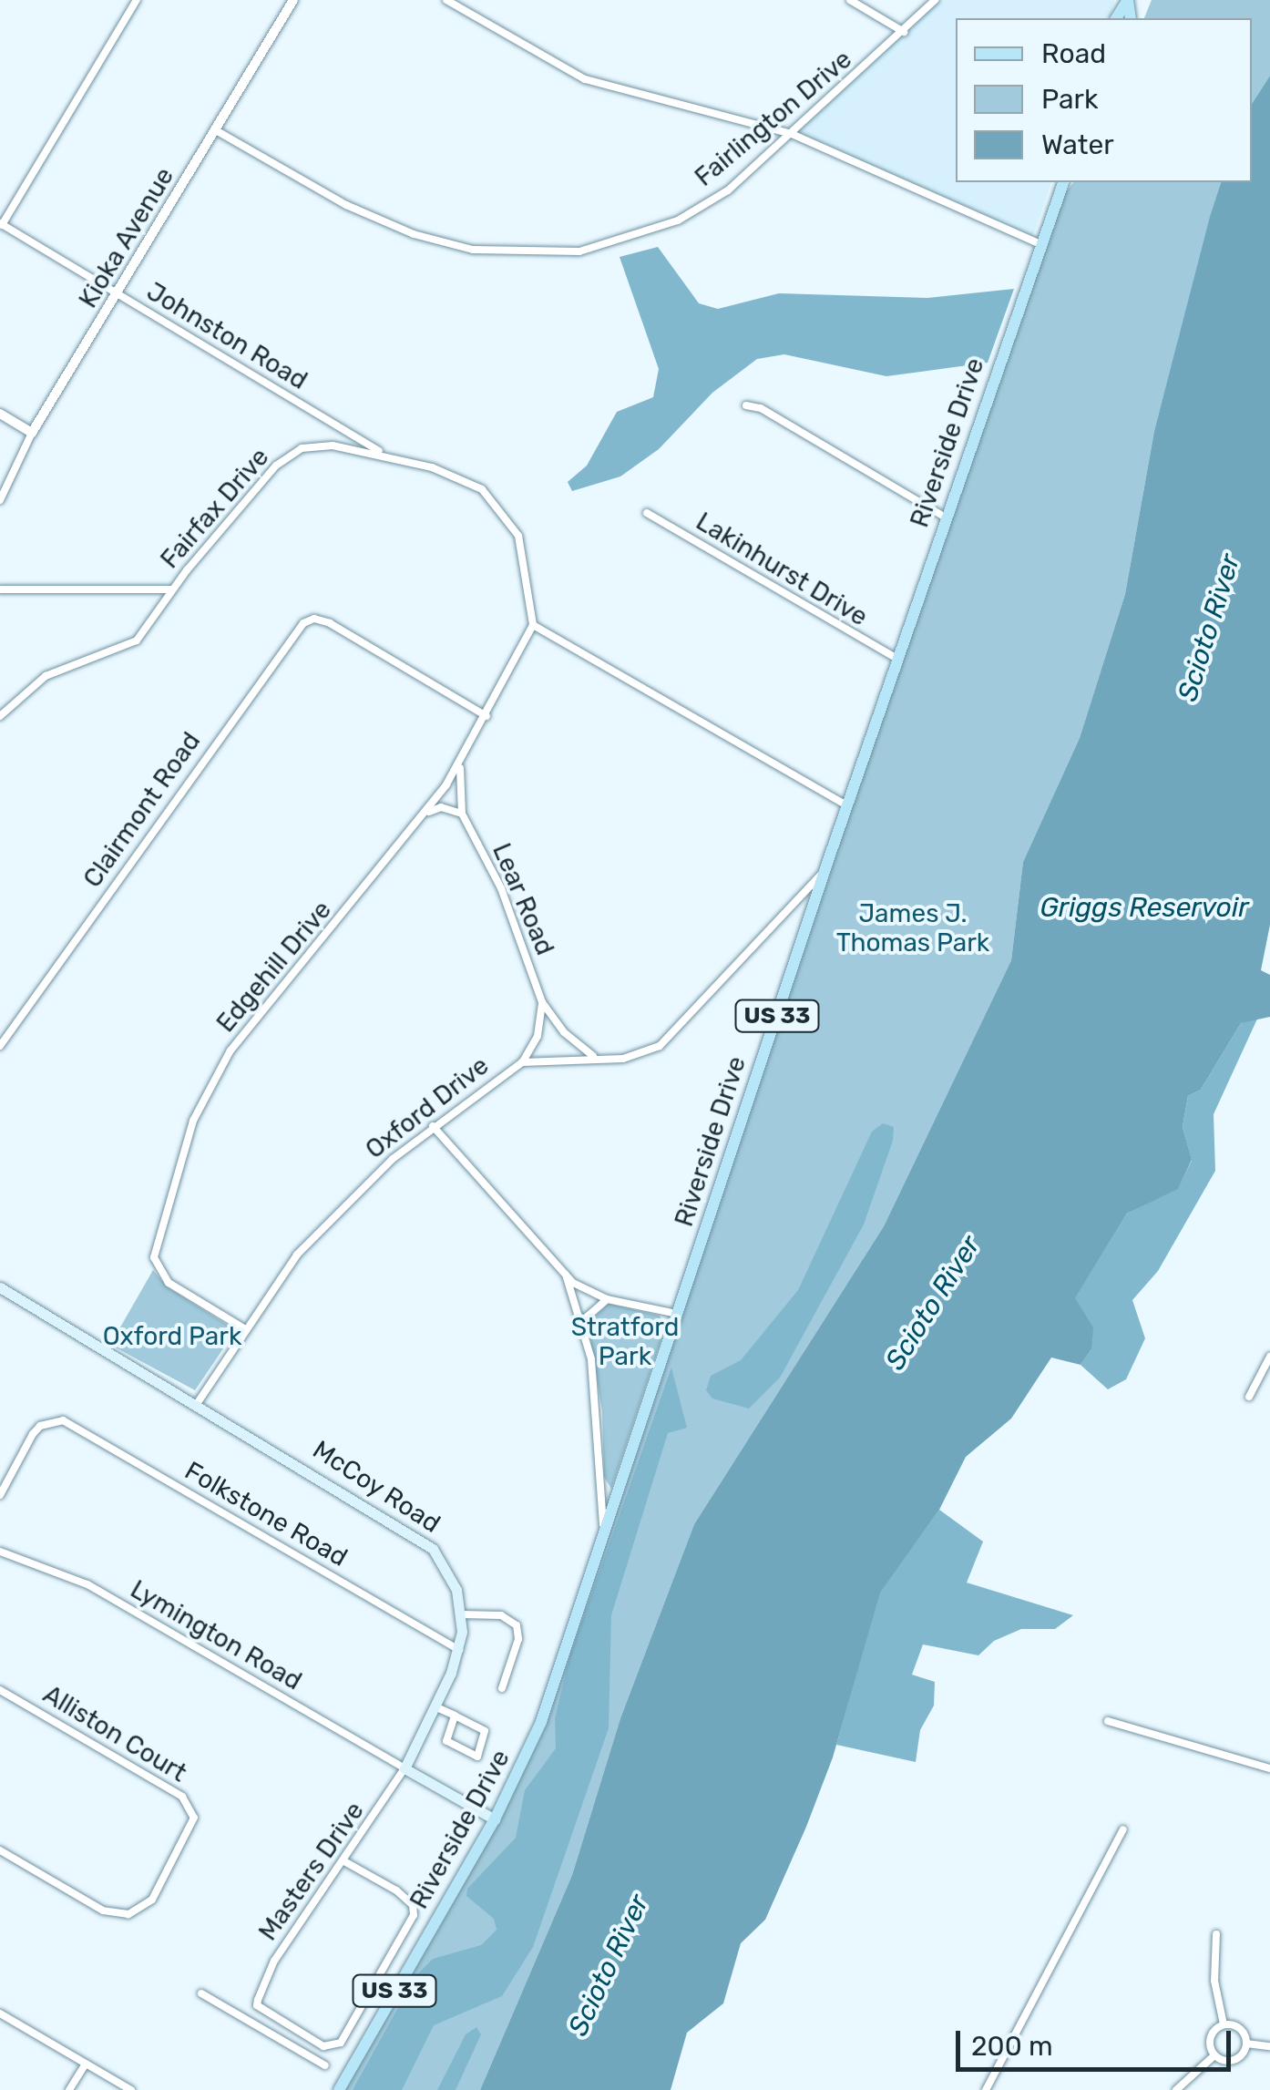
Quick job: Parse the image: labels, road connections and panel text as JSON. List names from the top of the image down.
{
  "streets": {
    "main road": ["Riverside Drive", "US 33", "McCoy Road"],
    "street": [
      "Fairlington Drive",
      "Kioka Avenue",
      "Johnston Road",
      "Fairfax Drive",
      "Lakinhurst Drive",
      "Clairmont Road",
      "Lear Road",
      "Edgehill Drive",
      "Oxford Drive",
      "Folkstone Road",
      "Lymington Road",
      "Alliston Court",
      "Masters Drive"
    ]
  },
  "crossings": [
    ["Fairlington Drive", "Kioka Avenue"],
    ["Kioka Avenue", "Johnston Road"],
    ["Johnston Road", "Fairfax Drive"],
    ["Riverside Drive", "Lakinhurst Drive"],
    ["Riverside Drive", "Oxford Drive"],
    ["Fairfax Drive", "Edgehill Drive"],
    ["Clairmont Road", "Edgehill Drive"],
    ["Lear Road", "Edgehill Drive"],
    ["Lear Road", "Oxford Drive"],
    ["Edgehill Drive", "Oxford Drive"],
    ["Oxford Drive", "McCoy Road"],
    ["McCoy Road", "Folkstone Road"],
    ["McCoy Road", "Lymington Road"],
    ["McCoy Road", "Masters Drive"],
    ["Lymington Road", "Masters Drive"]
  ],
  "water": ["Scioto River", "Griggs Reservoir"],
  "parks": ["James J. Thomas Park", "Stratford Park", "Oxford Park"],
  "legend": ["Road", "Park", "Water"],
  "scale_bar": "200 m"
}
